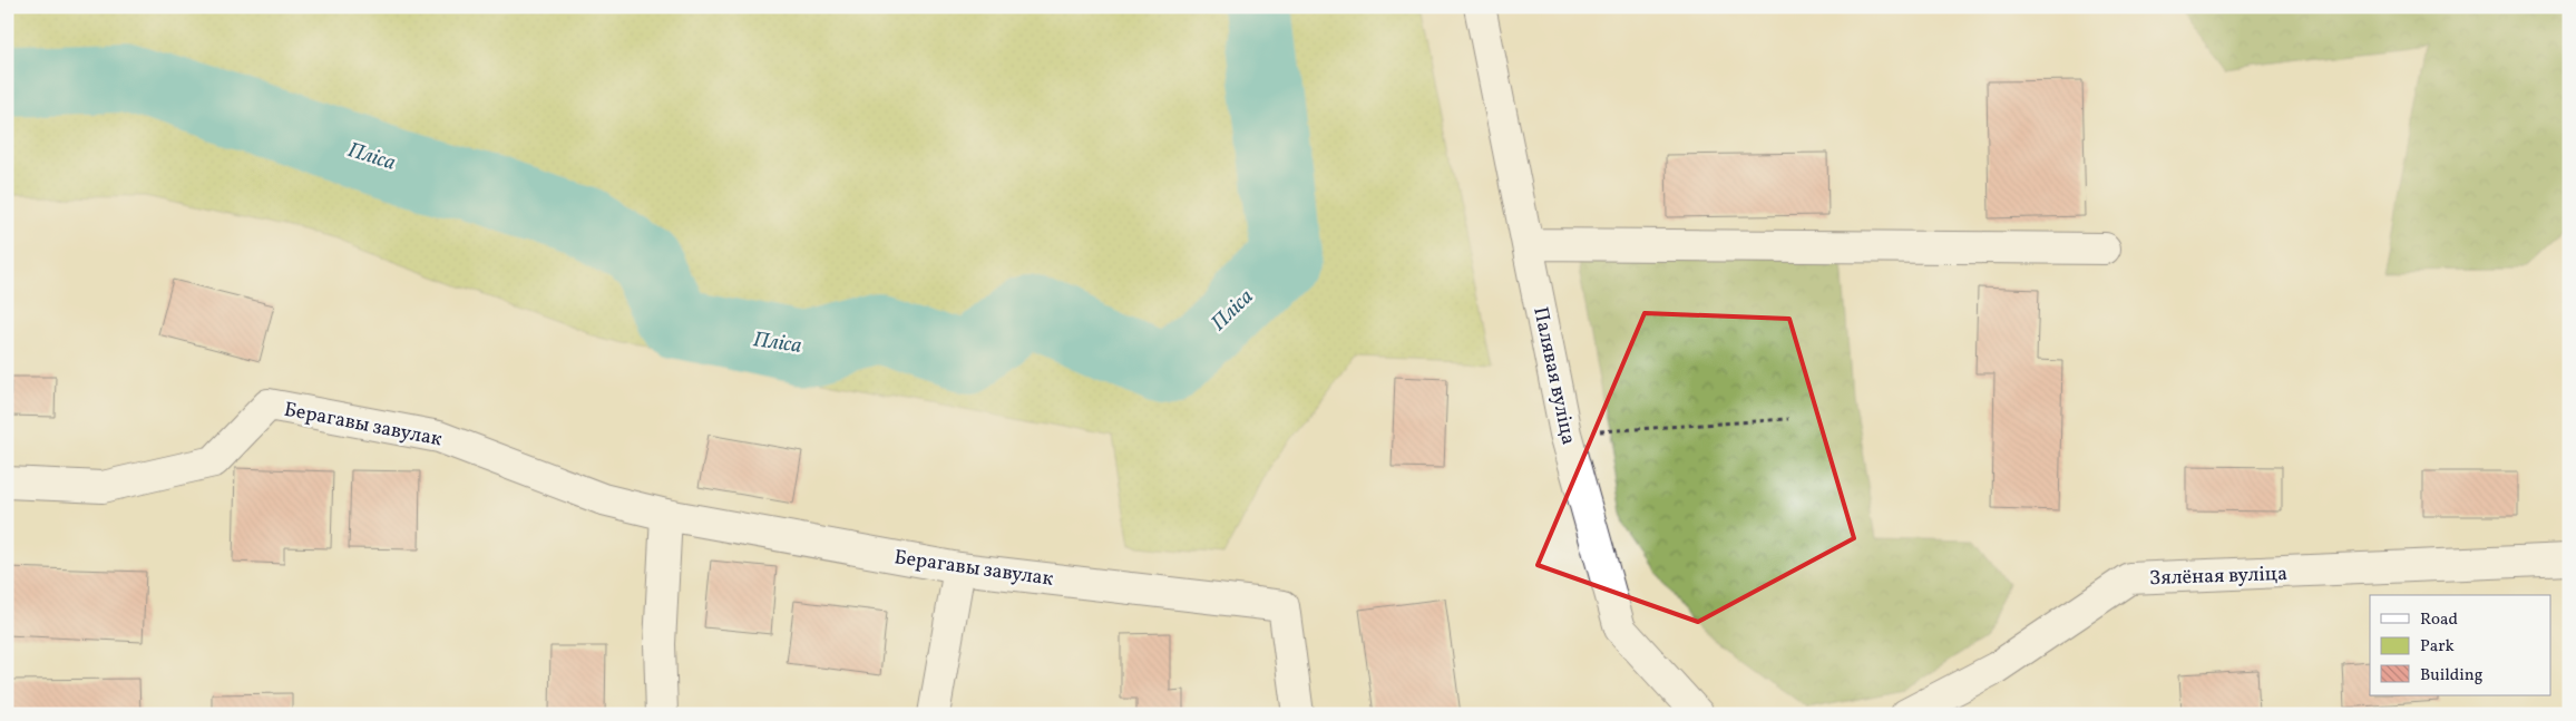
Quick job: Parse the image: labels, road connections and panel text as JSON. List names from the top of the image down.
{
  "streets": {
    "street": ["Палявая вуліца", "Берагавы завулак", "Зялёная вуліца"]
  },
  "water": ["Пліса"],
  "legend": ["Road", "Park", "Building"]
}
